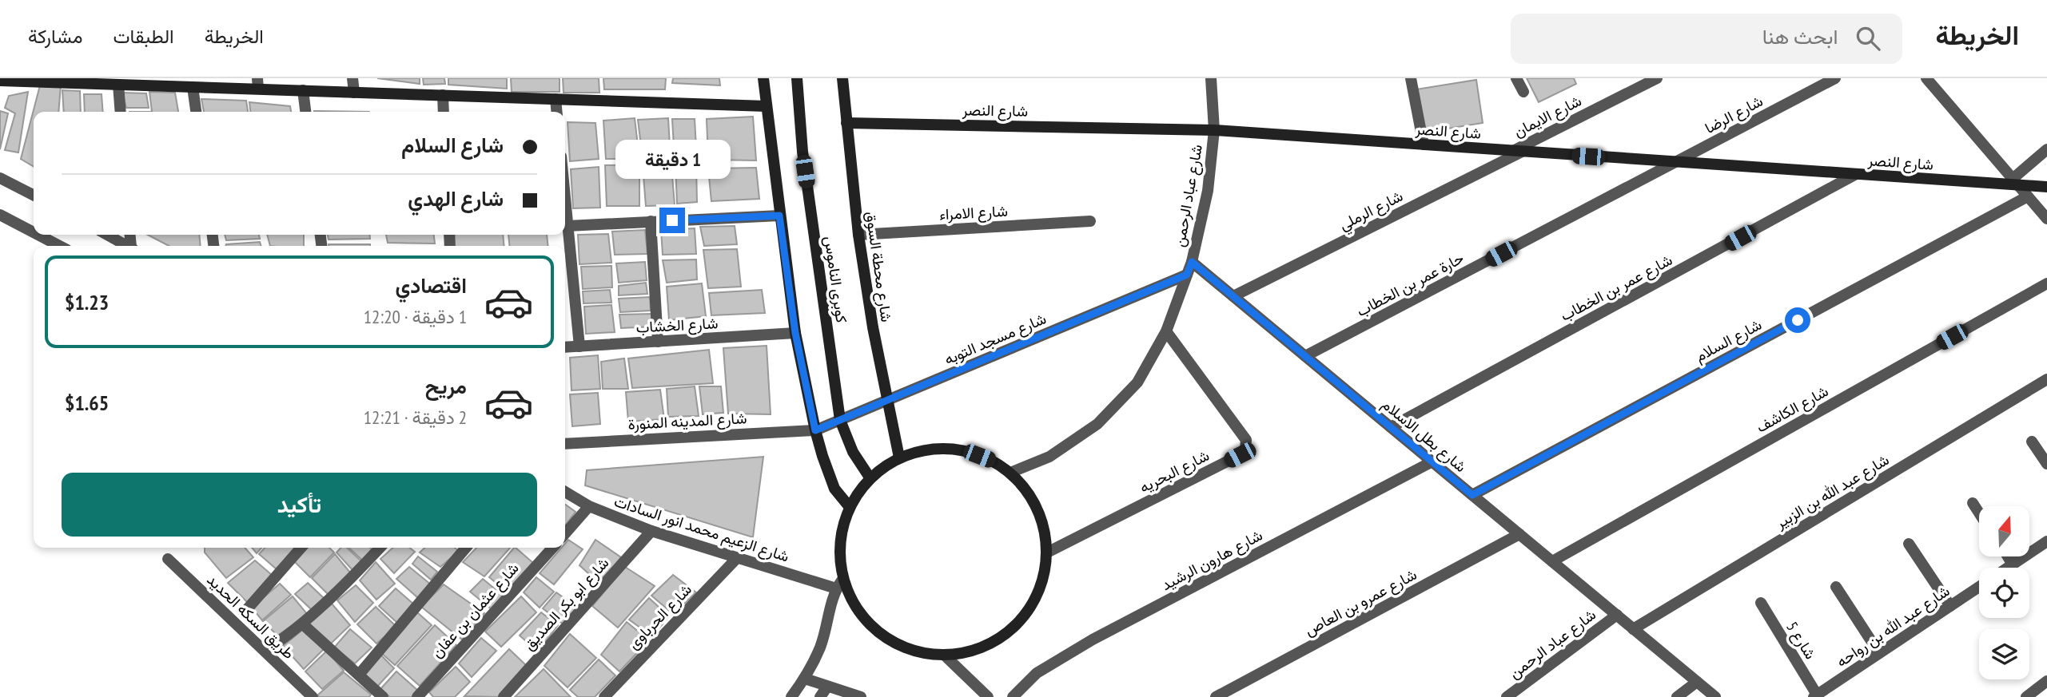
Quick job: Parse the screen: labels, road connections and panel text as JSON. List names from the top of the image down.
{
  "streets": {
    "street": [
      "شارع النصر",
      "شارع الرضا",
      "شارع الايمان",
      "شارع عباد الرحمن",
      "شارع الرملي",
      "شارع الامراء",
      "شارع محطة السوق",
      "كوبرى الناموس",
      "حارة عمر بن الخطاب",
      "شارع عمر بن الخطاب",
      "شارع الخشاب",
      "شارع مسجد التوبه",
      "شارع السلام",
      "شارع الكاشف",
      "شارع المدينه المنورة",
      "شارع بطل الاسلام",
      "شارع البحريه",
      "شارع عبد الله بن الزبير",
      "شارع الزعيم محمد انور السادات",
      "شارع هارون الرشيد",
      "شارع عمرو بن العاص",
      "شارع ابو بكر الصديق",
      "شارع عثمان بن عفان",
      "طريق السكه الحديد",
      "شارع الحرباوى",
      "شارع عبد الله بن رواحه",
      "شارع 5"
    ]
  },
  "crossings": [
    ["شارع النصر", "شارع الرضا"],
    ["شارع النصر", "شارع الايمان"],
    ["شارع النصر", "شارع عباد الرحمن"],
    ["شارع النصر", "شارع الرملي"],
    ["شارع النصر", "شارع محطة السوق"],
    ["شارع النصر", "حارة عمر بن الخطاب"],
    ["شارع النصر", "شارع عمر بن الخطاب"],
    ["شارع الرضا", "حارة عمر بن الخطاب"],
    ["شارع الايمان", "شارع الرملي"],
    ["شارع عباد الرحمن", "شارع مسجد التوبه"],
    ["شارع عباد الرحمن", "شارع بطل الاسلام"],
    ["شارع عباد الرحمن", "شارع البحريه"],
    ["شارع الرملي", "شارع بطل الاسلام"],
    ["شارع الامراء", "شارع محطة السوق"],
    ["شارع محطة السوق", "شارع مسجد التوبه"],
    ["كوبرى الناموس", "شارع مسجد التوبه"],
    ["حارة عمر بن الخطاب", "شارع بطل الاسلام"],
    ["شارع عمر بن الخطاب", "شارع بطل الاسلام"],
    ["شارع مسجد التوبه", "شارع المدينه المنورة"],
    ["شارع السلام", "شارع بطل الاسلام"],
    ["شارع الكاشف", "شارع بطل الاسلام"],
    ["شارع بطل الاسلام", "شارع عبد الله بن الزبير"],
    ["شارع بطل الاسلام", "شارع هارون الرشيد"],
    ["شارع بطل الاسلام", "شارع عمرو بن العاص"],
    ["شارع الزعيم محمد انور السادات", "شارع ابو بكر الصديق"],
    ["شارع الزعيم محمد انور السادات", "شارع الحرباوى"],
    ["شارع عبد الله بن رواحه", "شارع 5"]
  ],
  "north": "top",
  "page": {
    "header": "الخريطة",
    "search": "ابحث هنا",
    "nav": ["الخريطة", "الطبقات", "مشاركة"],
    "banner": ["شارع السلام", "شارع الهدي"],
    "bubble": "1 دقيقة",
    "list": [
      {
        "name": "اقتصادي",
        "note": "1 دقيقة · 12:20",
        "value": "$1.23"
      },
      {
        "name": "مريح",
        "note": "2 دقيقة · 12:21",
        "value": "$1.65"
      }
    ],
    "buttons": "تأكيد"
  }
}
